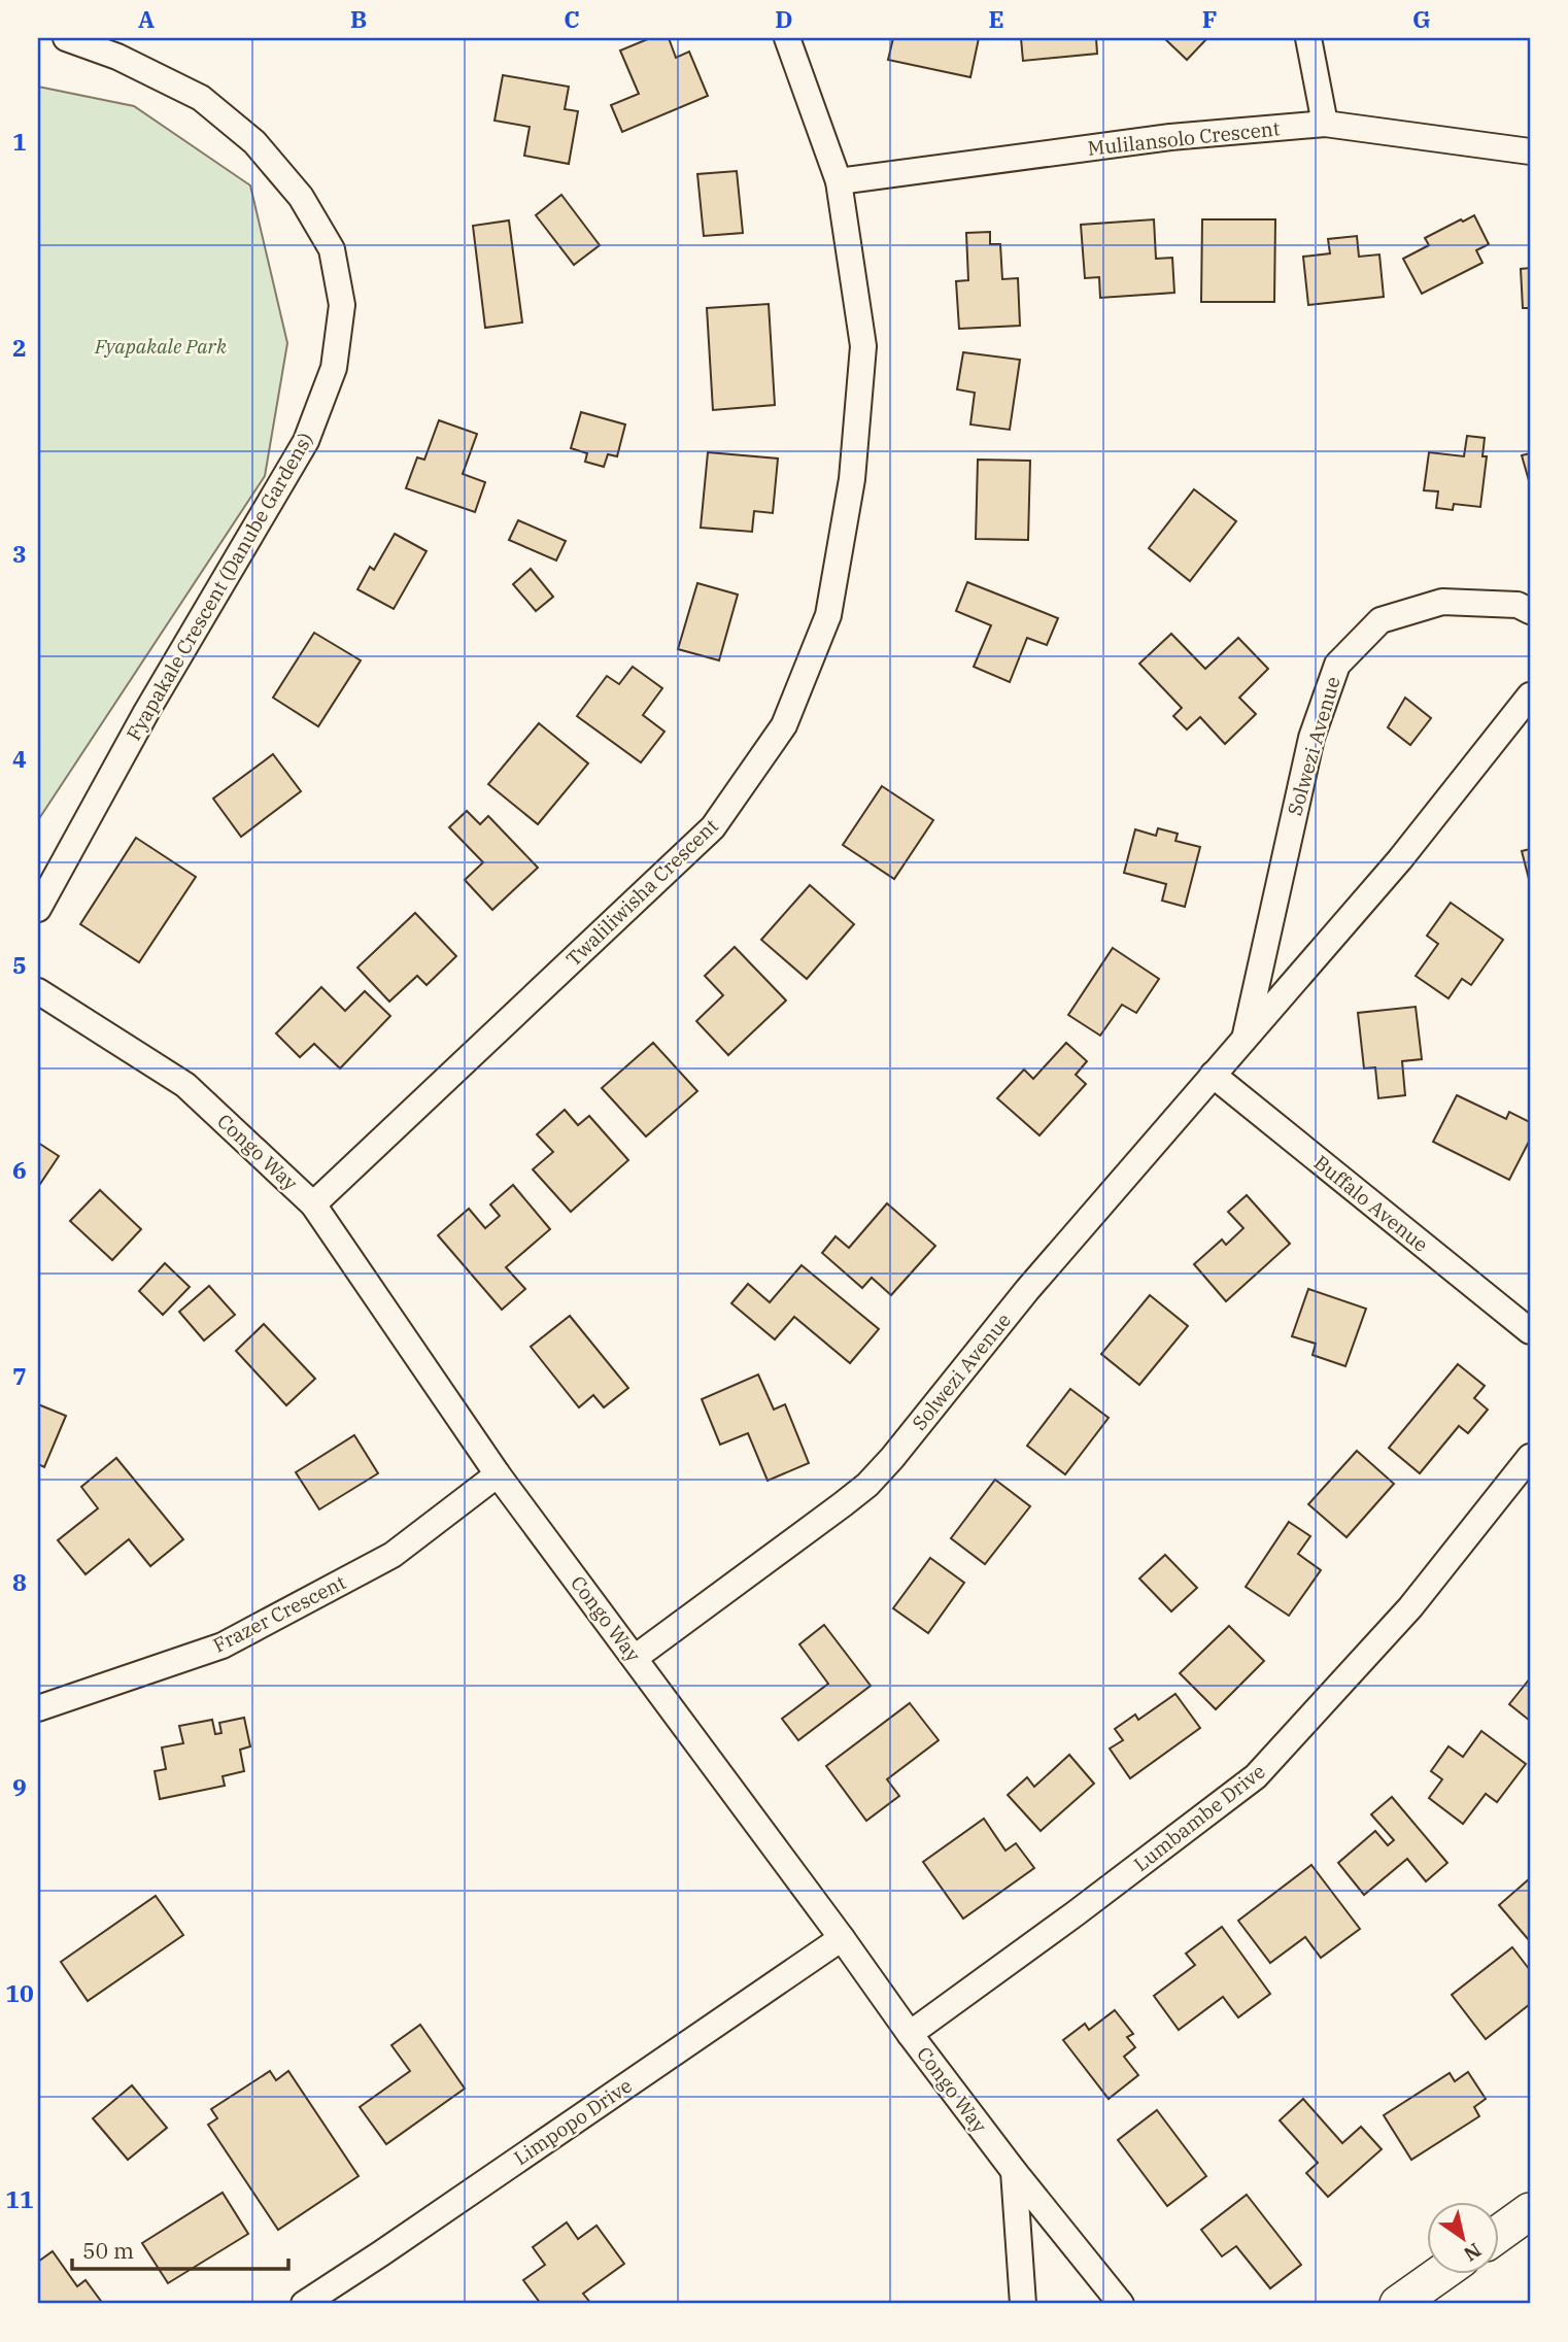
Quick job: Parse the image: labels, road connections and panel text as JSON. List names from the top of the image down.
{
  "streets": {
    "street": [
      "Mulilansolo Crescent",
      "Fyapakale Crescent (Danube Gardens)",
      "Solwezi Avenue",
      "Twaliliwisha Crescent",
      "Congo Way",
      "Buffalo Avenue",
      "Frazer Crescent",
      "Lumbambe Drive",
      "Limpopo Drive"
    ]
  },
  "crossings": [
    ["Mulilansolo Crescent", "Twaliliwisha Crescent"],
    ["Solwezi Avenue", "Congo Way"],
    ["Solwezi Avenue", "Buffalo Avenue"],
    ["Twaliliwisha Crescent", "Congo Way"],
    ["Congo Way", "Frazer Crescent"],
    ["Congo Way", "Lumbambe Drive"],
    ["Congo Way", "Limpopo Drive"]
  ],
  "parks": ["Fyapakale Park"],
  "scale_bar": "50 m",
  "north": "bottom right",
  "grid": {
    "columns": [
      "A",
      "B",
      "C",
      "D",
      "E",
      "F",
      "G"
    ],
    "rows": [
      "1",
      "2",
      "3",
      "4",
      "5",
      "6",
      "7",
      "8",
      "9",
      "10",
      "11"
    ]
  }
}
